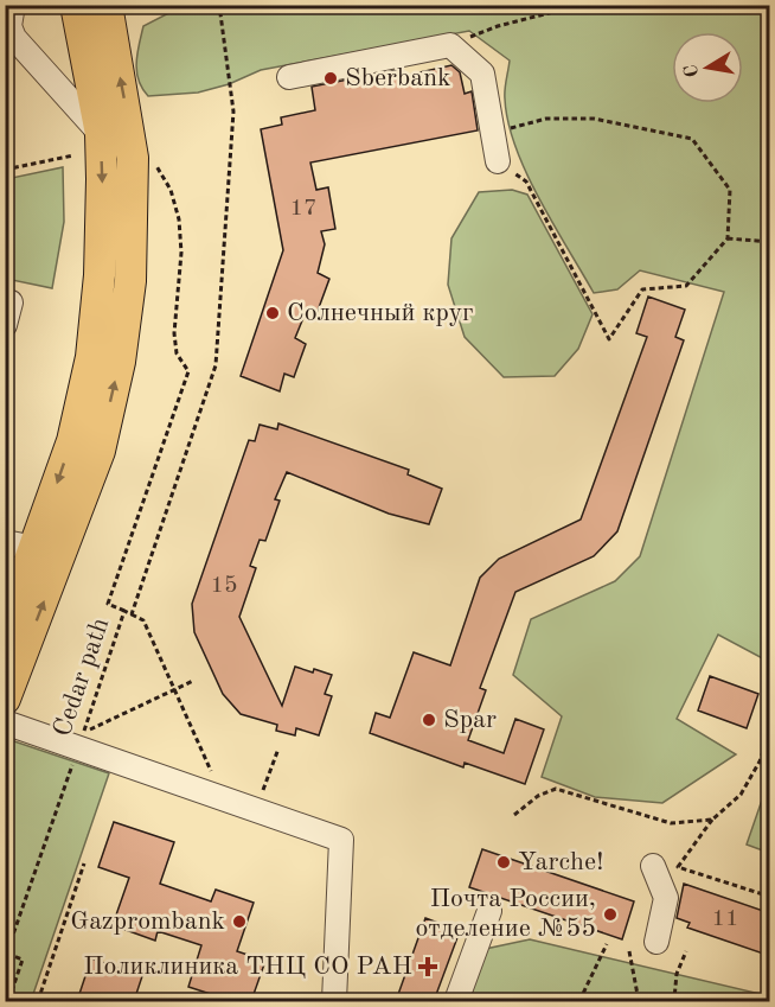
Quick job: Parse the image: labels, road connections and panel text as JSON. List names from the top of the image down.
{
  "streets": {
    "path": ["Cedar path"]
  },
  "places": {
    "other": [
      "Sberbank",
      "Солнечный круг",
      "Spar",
      "Yarche!",
      "Почта России, отделение №55",
      "Gazprombank"
    ],
    "health": ["Поликлиника ТНЦ СО РАН"]
  },
  "house_numbers": ["17", "15", "11"],
  "north": "left"
}
